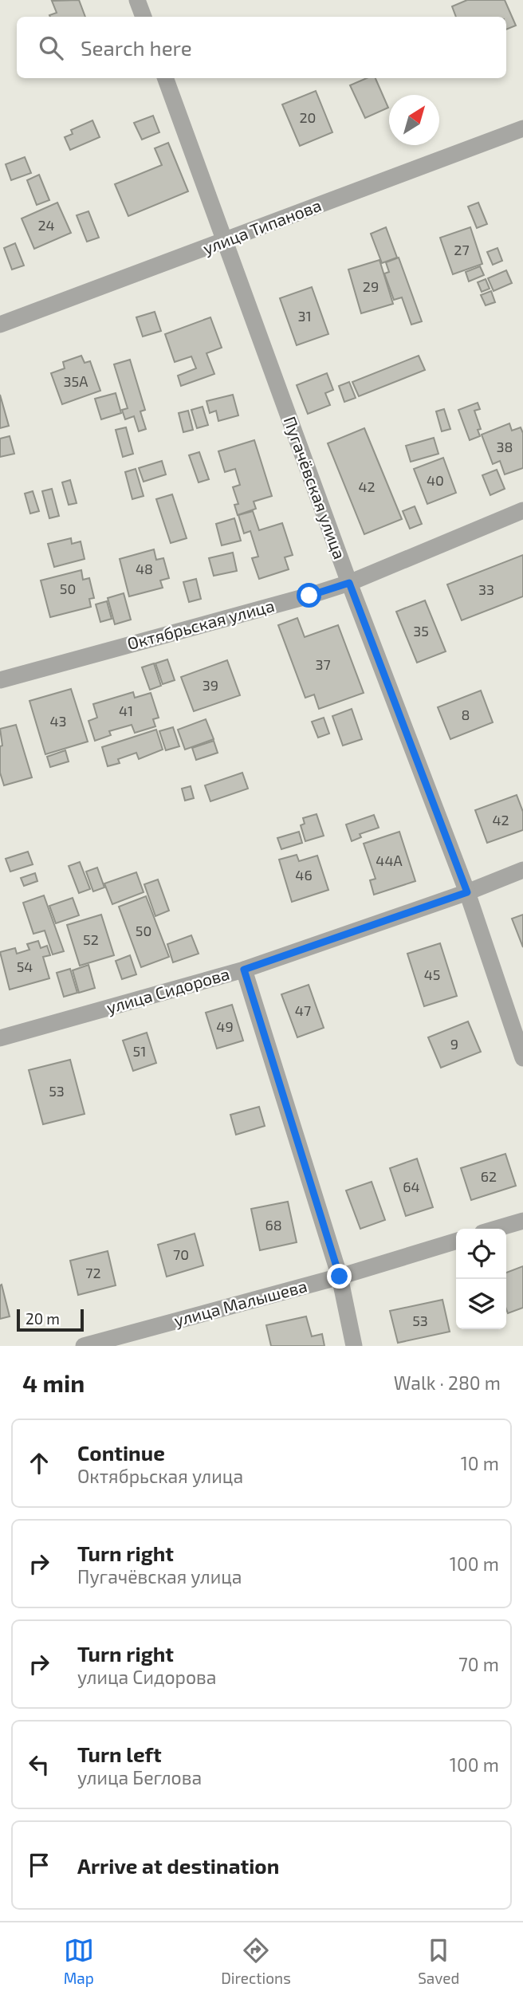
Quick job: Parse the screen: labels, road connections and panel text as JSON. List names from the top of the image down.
{
  "streets": {
    "street": [
      "улица Типанова",
      "Пугачёвская улица",
      "Октябрьская улица",
      "улица Сидорова",
      "улица Малышева"
    ]
  },
  "crossings": [
    ["улица Типанова", "Пугачёвская улица"],
    ["Пугачёвская улица", "Октябрьская улица"],
    ["Пугачёвская улица", "улица Сидорова"]
  ],
  "house_numbers": [
    "20",
    "24",
    "27",
    "29",
    "31",
    "35А",
    "38",
    "40",
    "42",
    "48",
    "50",
    "33",
    "35",
    "37",
    "39",
    "41",
    "8",
    "43",
    "42",
    "44А",
    "46",
    "50",
    "52",
    "54",
    "45",
    "47",
    "49",
    "9",
    "51",
    "53",
    "62",
    "64",
    "68",
    "70",
    "72",
    "53"
  ],
  "scale_bar": "20 m",
  "north": "top right",
  "page": {
    "search": "Search here",
    "scale": "20 m",
    "heading": ["4 min", "Walk · 280 m"],
    "list": [
      ["Continue", "Октябрьская улица", "10 m"],
      ["Turn right", "Пугачёвская улица", "100 m"],
      ["Turn right", "улица Сидорова", "70 m"],
      ["Turn left", "улица Беглова", "100 m"],
      "Arrive at destination"
    ],
    "nav": ["Map", "Directions", "Saved"]
  }
}
